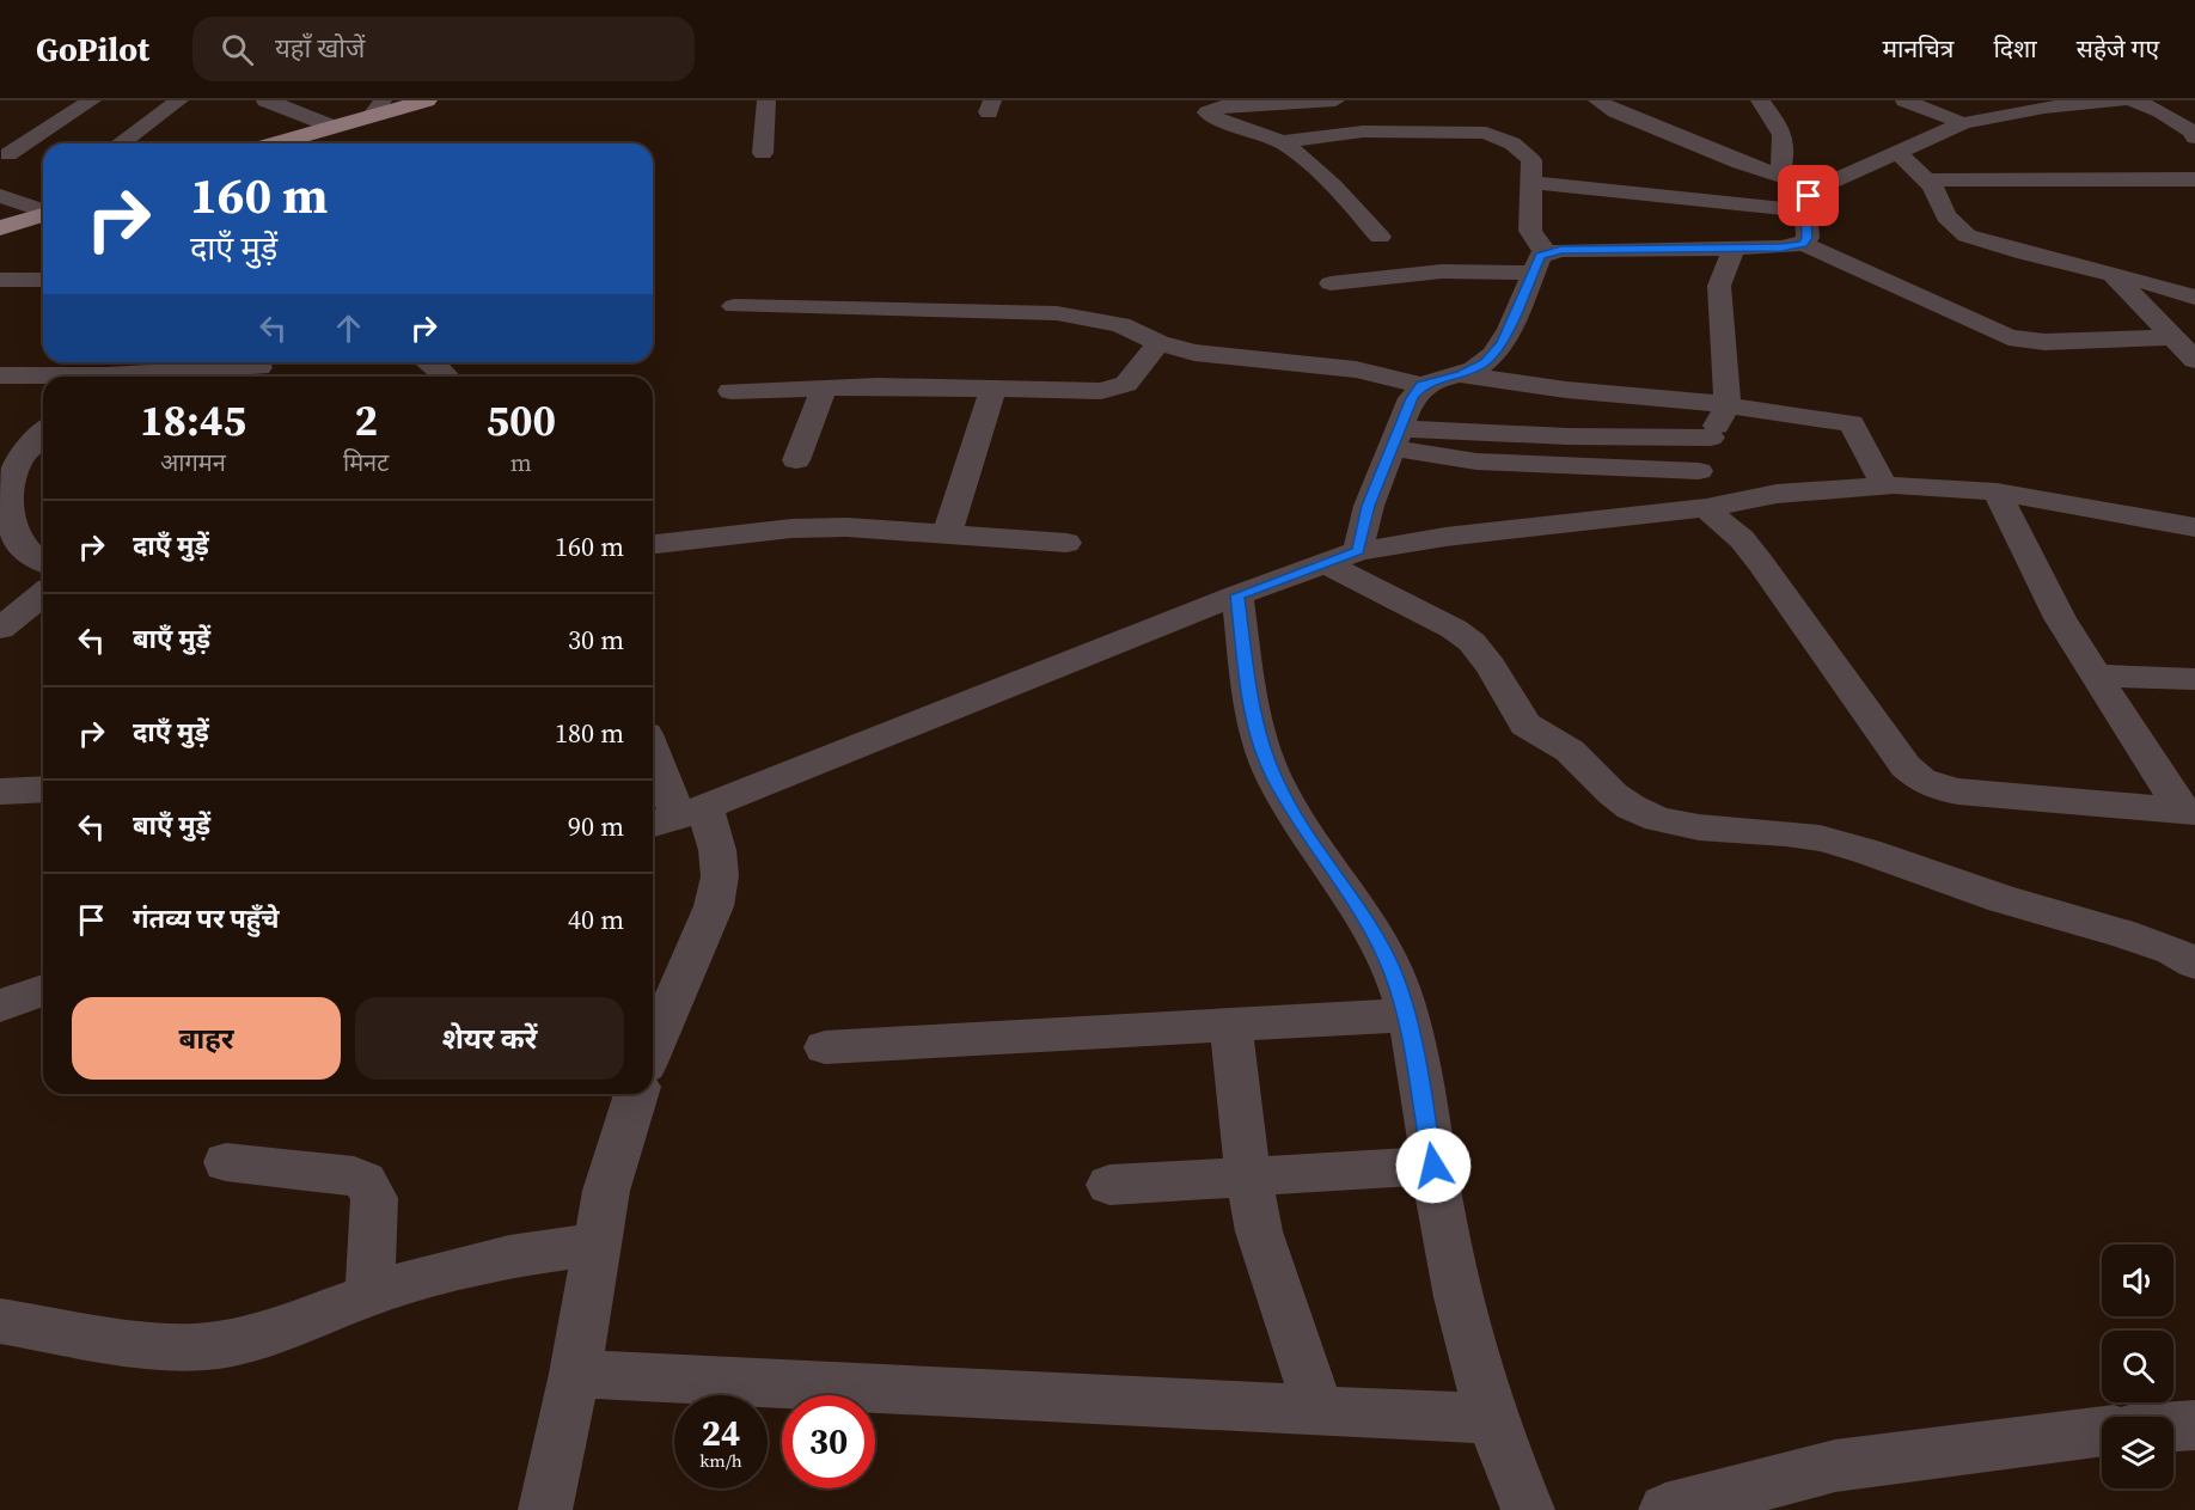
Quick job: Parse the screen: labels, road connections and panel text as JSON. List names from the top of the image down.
{
  "page": {
    "header": "GoPilot",
    "search": "यहाँ खोजें",
    "nav": ["मानचित्र", "दिशा", "सहेजे गए"],
    "turn": ["160 m", "दाएँ मुड़ें"],
    "eta": [
      "18:45",
      "आगमन",
      "2",
      "मिनट",
      "500",
      "m"
    ],
    "list": [
      {
        "name": "दाएँ मुड़ें",
        "value": "160 m"
      },
      {
        "name": "बाएँ मुड़ें",
        "value": "30 m"
      },
      {
        "name": "दाएँ मुड़ें",
        "value": "180 m"
      },
      {
        "name": "बाएँ मुड़ें",
        "value": "90 m"
      },
      {
        "name": "गंतव्य पर पहुँचे",
        "value": "40 m"
      }
    ],
    "buttons": ["बाहर", "शेयर करें"],
    "speed": "24 km/h",
    "limit": "30"
  }
}
